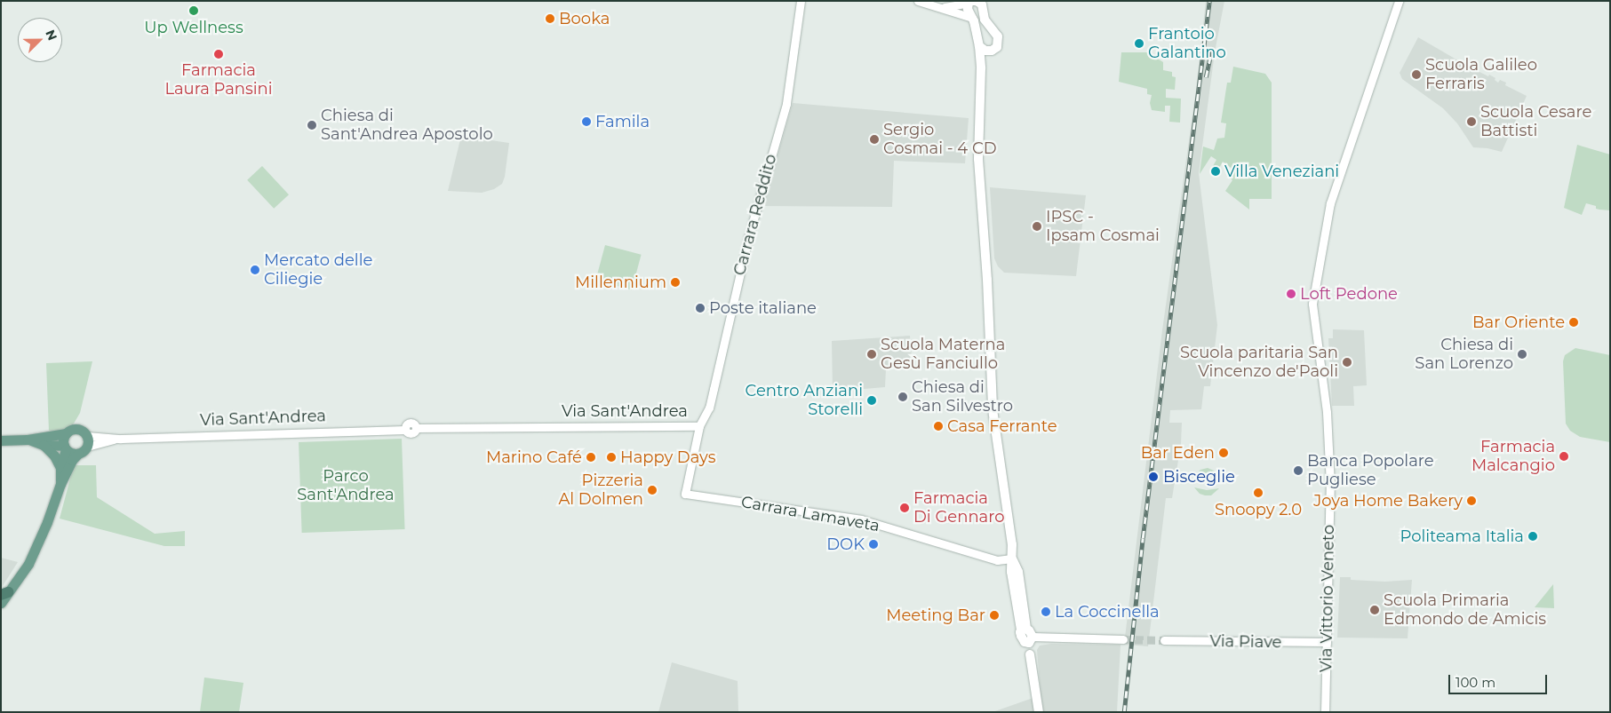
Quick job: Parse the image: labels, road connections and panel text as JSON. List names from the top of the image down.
{
  "streets": {
    "main road": ["Via Sant'Andrea"],
    "street": [
      "Carrara Reddito",
      "Carrara Lamaveta",
      "Via Vittorio Veneto",
      "Via Piave"
    ]
  },
  "crossings": [
    ["Carrara Reddito", "Via Sant'Andrea"],
    ["Carrara Reddito", "Carrara Lamaveta"],
    ["Via Vittorio Veneto", "Via Piave"]
  ],
  "parks": ["Parco Sant'Andrea"],
  "places": [
    "Up Wellness",
    "Booka",
    "Frantoio Galantino",
    "Farmacia Laura Pansini",
    "Scuola Galileo Ferraris",
    "Famila",
    "Scuola Cesare Battisti",
    "Chiesa di Sant'Andrea Apostolo",
    "Sergio Cosmai - 4 CD",
    "Villa Veneziani",
    "IPSC - Ipsam Cosmai",
    "Mercato delle Ciliegie",
    "Millennium",
    "Loft Pedone",
    "Poste italiane",
    "Bar Oriente",
    "Scuola Materna Gesù Fanciullo",
    "Chiesa di San Lorenzo",
    "Scuola paritaria San Vincenzo de'Paoli",
    "Chiesa di San Silvestro",
    "Centro Anziani Storelli",
    "Casa Ferrante",
    "Bar Eden",
    "Farmacia Malcangio",
    "Marino Café",
    "Happy Days",
    "Banca Popolare Pugliese",
    "Bisceglie",
    "Pizzeria Al Dolmen",
    "Snoopy 2.0",
    "Joya Home Bakery",
    "Farmacia Di Gennaro",
    "Politeama Italia",
    "DOK",
    "Scuola Primaria Edmondo de Amicis",
    "La Coccinella",
    "Meeting Bar"
  ],
  "scale_bar": "100 m",
  "north": "top right"
}
